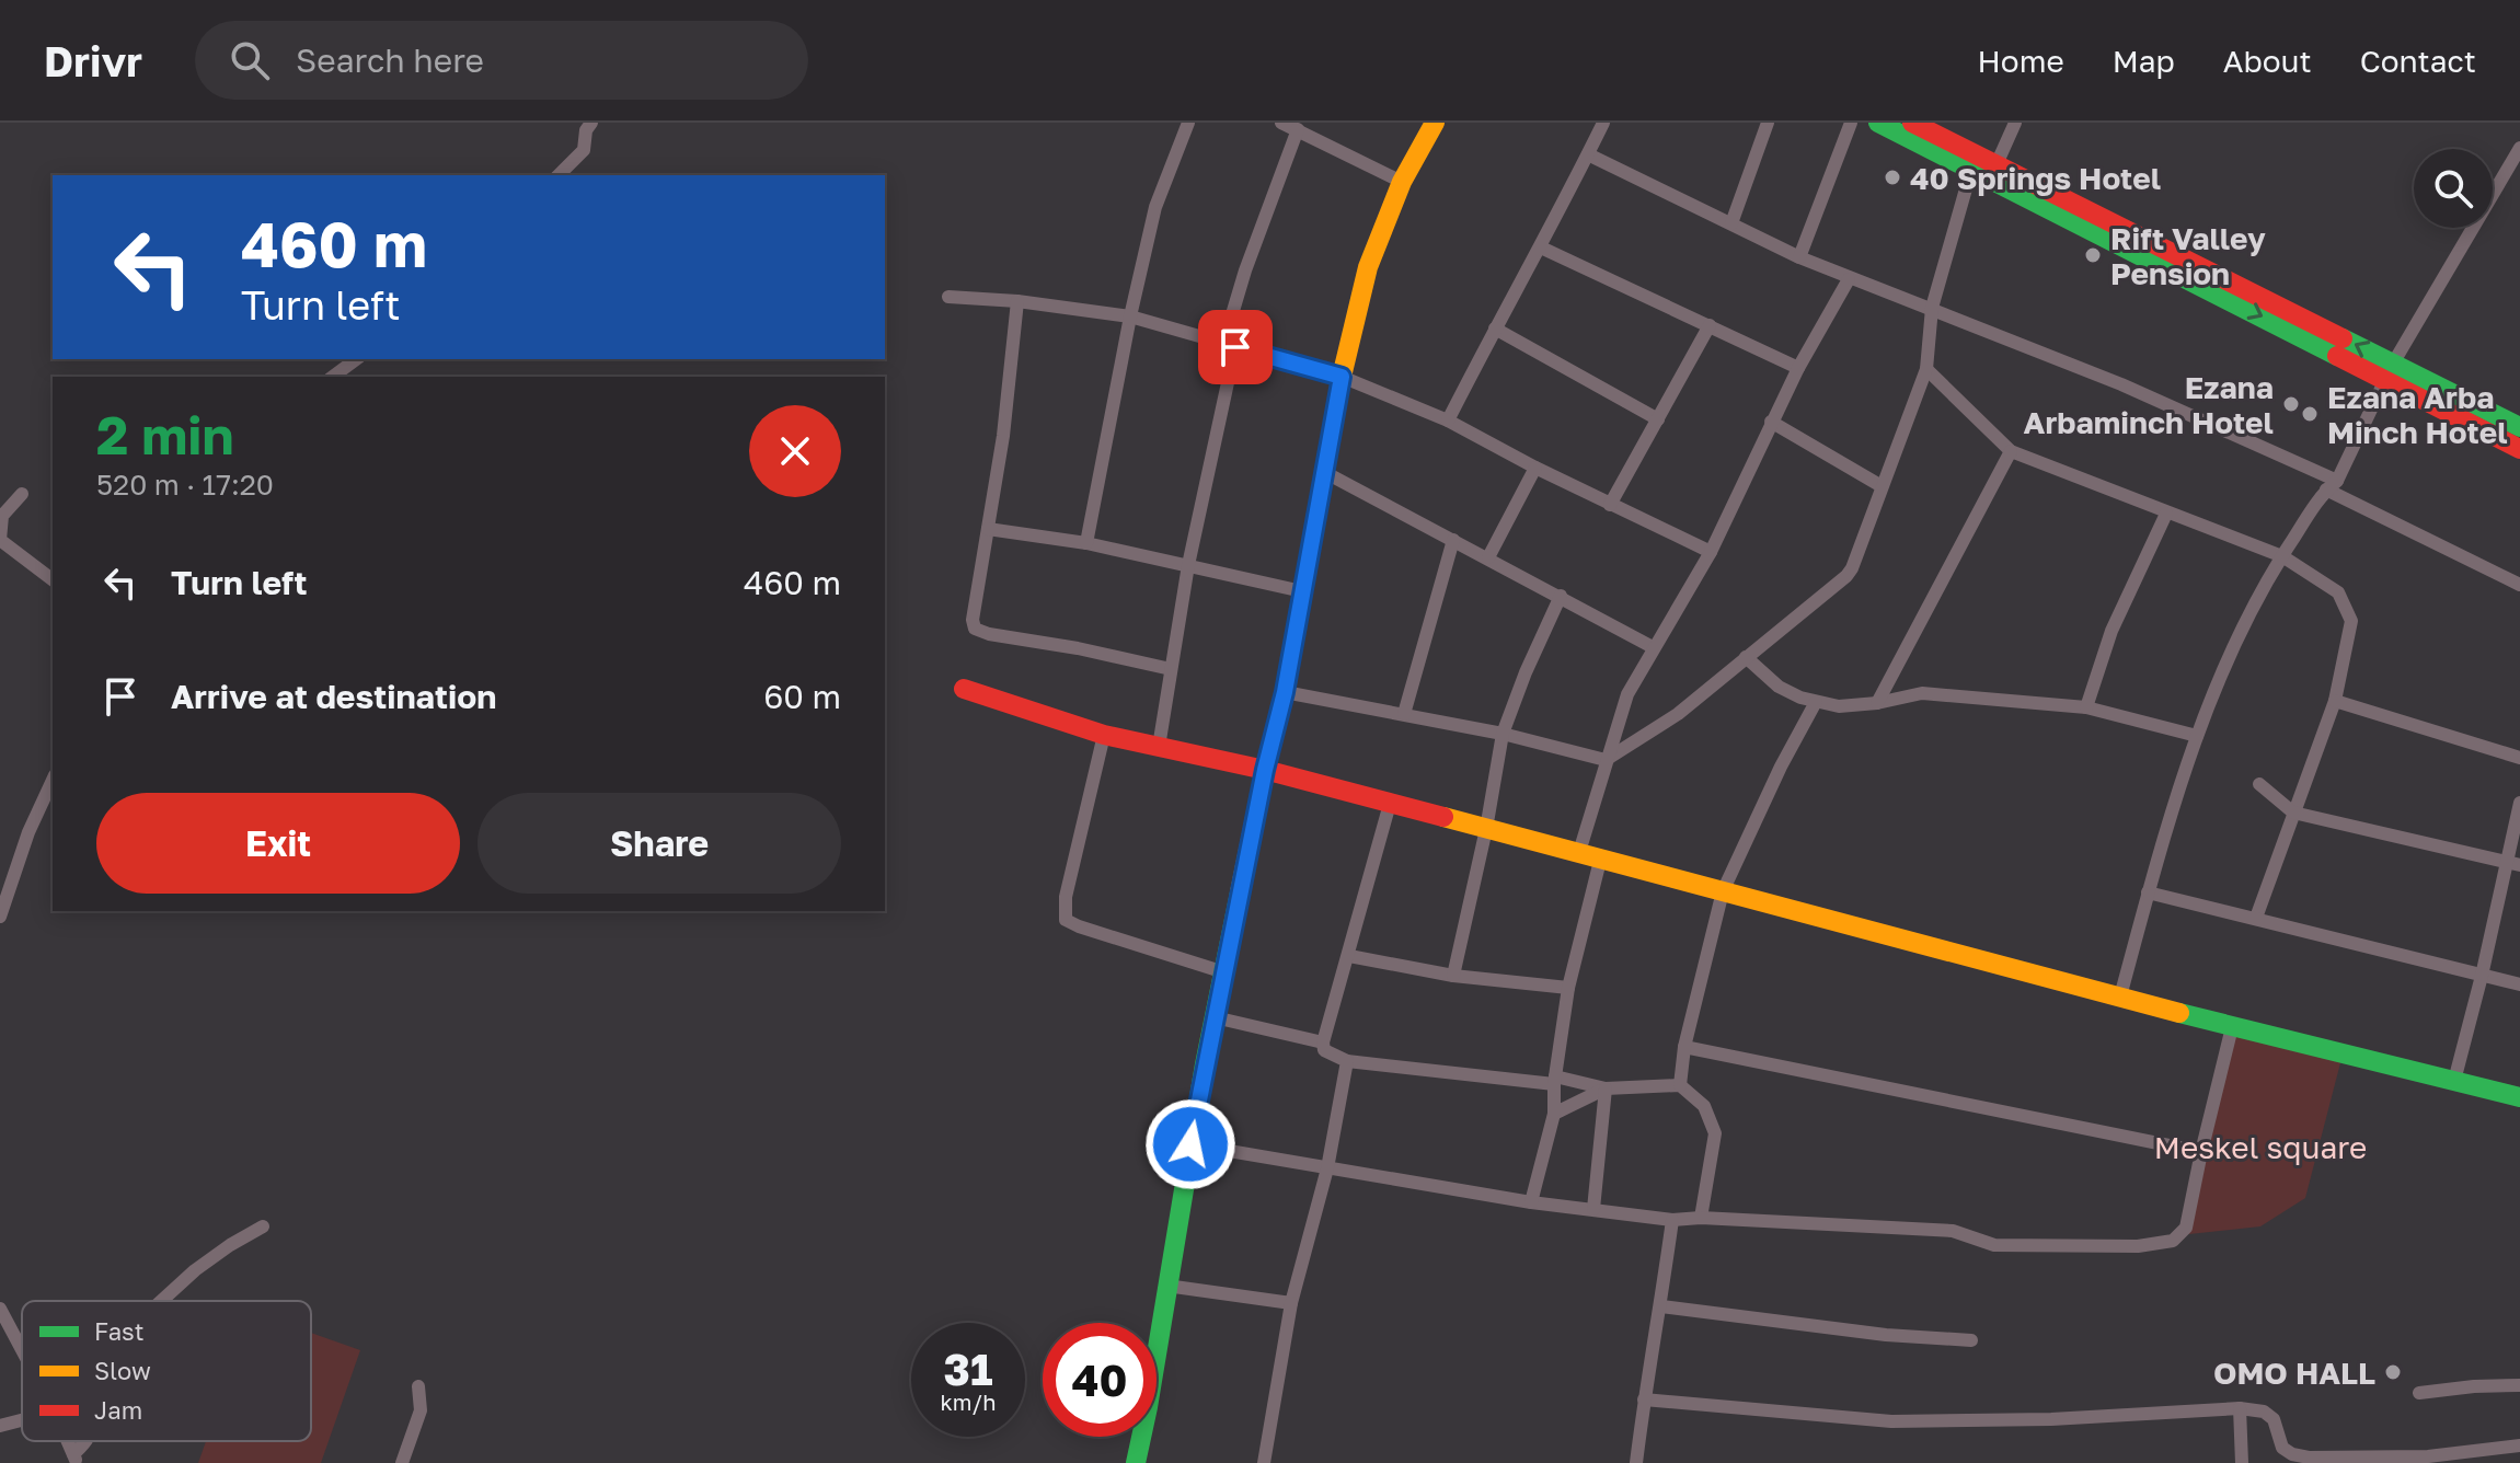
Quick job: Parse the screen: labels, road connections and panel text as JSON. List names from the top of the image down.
{
  "parks": ["Meskel square"],
  "places": [
    "40 Springs Hotel",
    "Rift Valley Pension",
    "Ezana Arbaminch Hotel",
    "Ezana Arba Minch Hotel",
    "OMO HALL"
  ],
  "legend": ["Fast", "Slow", "Jam"],
  "page": {
    "header": "Drivr",
    "search": "Search here",
    "nav": [
      "Home",
      "Map",
      "About",
      "Contact"
    ],
    "turn": ["460 m", "Turn left"],
    "heading": ["2 min", "520 m · 17:20"],
    "list": [
      {
        "name": "Turn left",
        "value": "460 m"
      },
      {
        "name": "Arrive at destination",
        "value": "60 m"
      }
    ],
    "buttons": ["Exit", "Share"],
    "speed": "31 km/h",
    "limit": "40"
  }
}
